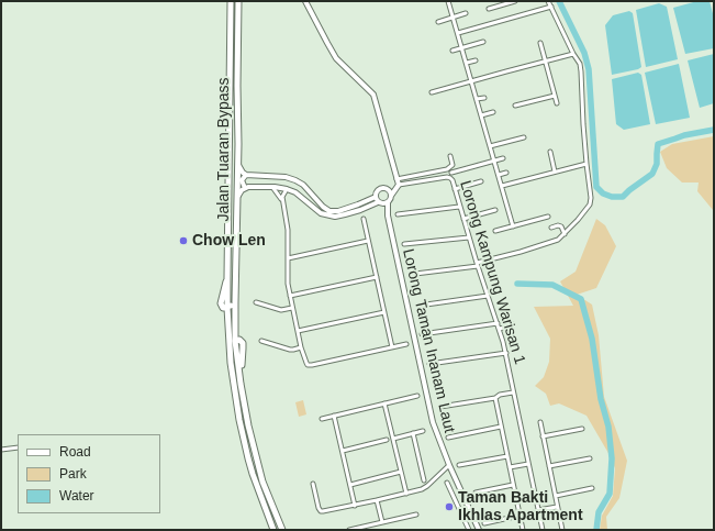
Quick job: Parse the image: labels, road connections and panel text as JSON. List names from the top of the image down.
{
  "streets": {
    "highway": ["Jalan Tuaran Bypass"],
    "main road": ["Lorong Kampung Warisan 1", "Lorong Taman Inanam Laut"]
  },
  "crossings": [
    ["Lorong Kampung Warisan 1", "Lorong Taman Inanam Laut"]
  ],
  "places": ["Chow Len", "Taman Bakti Ikhlas Apartment"],
  "legend": ["Road", "Park", "Water"]
}
